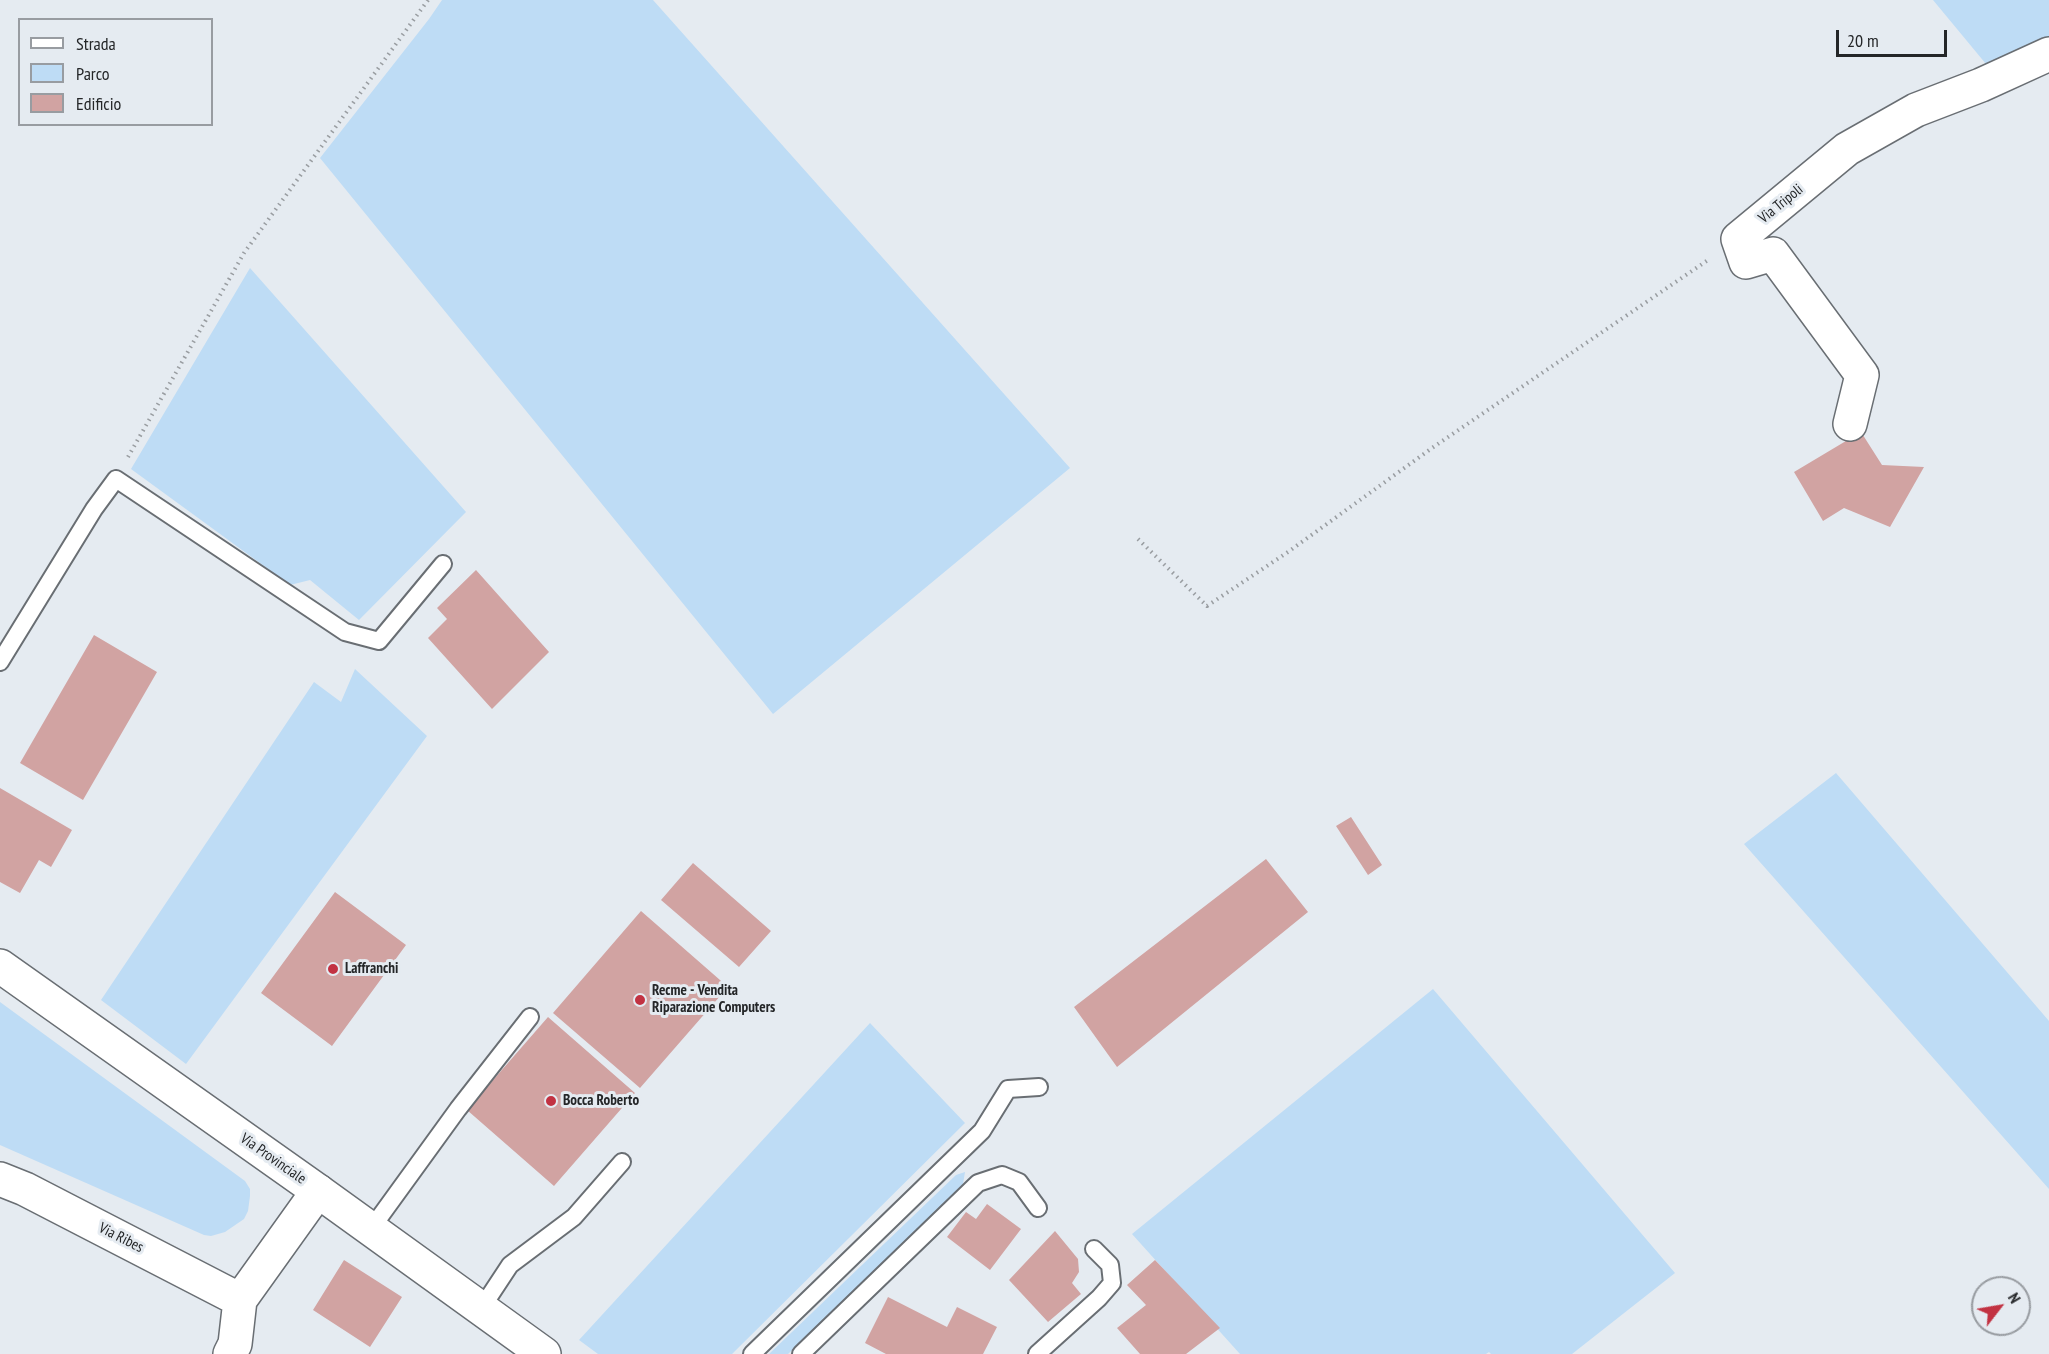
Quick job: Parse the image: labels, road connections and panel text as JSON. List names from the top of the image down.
{
  "streets": {
    "street": ["Via Tripoli", "Via Provinciale", "Via Ribes"]
  },
  "places": ["Laffranchi", "Recme - Vendita Riparazione Computers", "Bocca Roberto"],
  "legend": ["Strada", "Parco", "Edificio"],
  "scale_bar": "20 m",
  "north": "top right"
}
